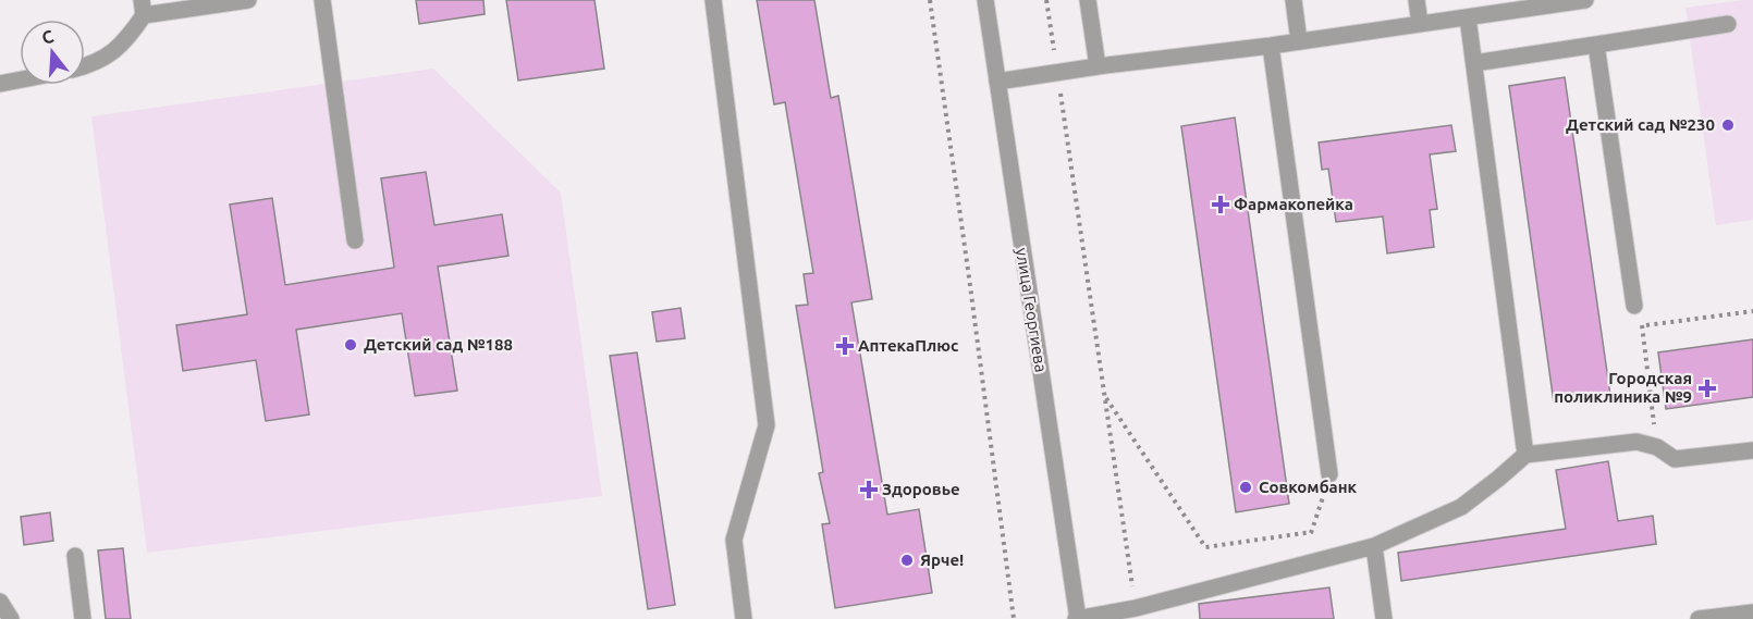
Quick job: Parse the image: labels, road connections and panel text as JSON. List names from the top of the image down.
{
  "streets": {
    "street": ["улица Георгиева"]
  },
  "places": {
    "other": [
      "Детский сад №230",
      "Детский сад №188",
      "Совкомбанк",
      "Ярче!"
    ],
    "health": [
      "Фармакопейка",
      "АптекаПлюс",
      "Городская поликлиника №9",
      "Здоровье"
    ]
  },
  "north": "top"
}
